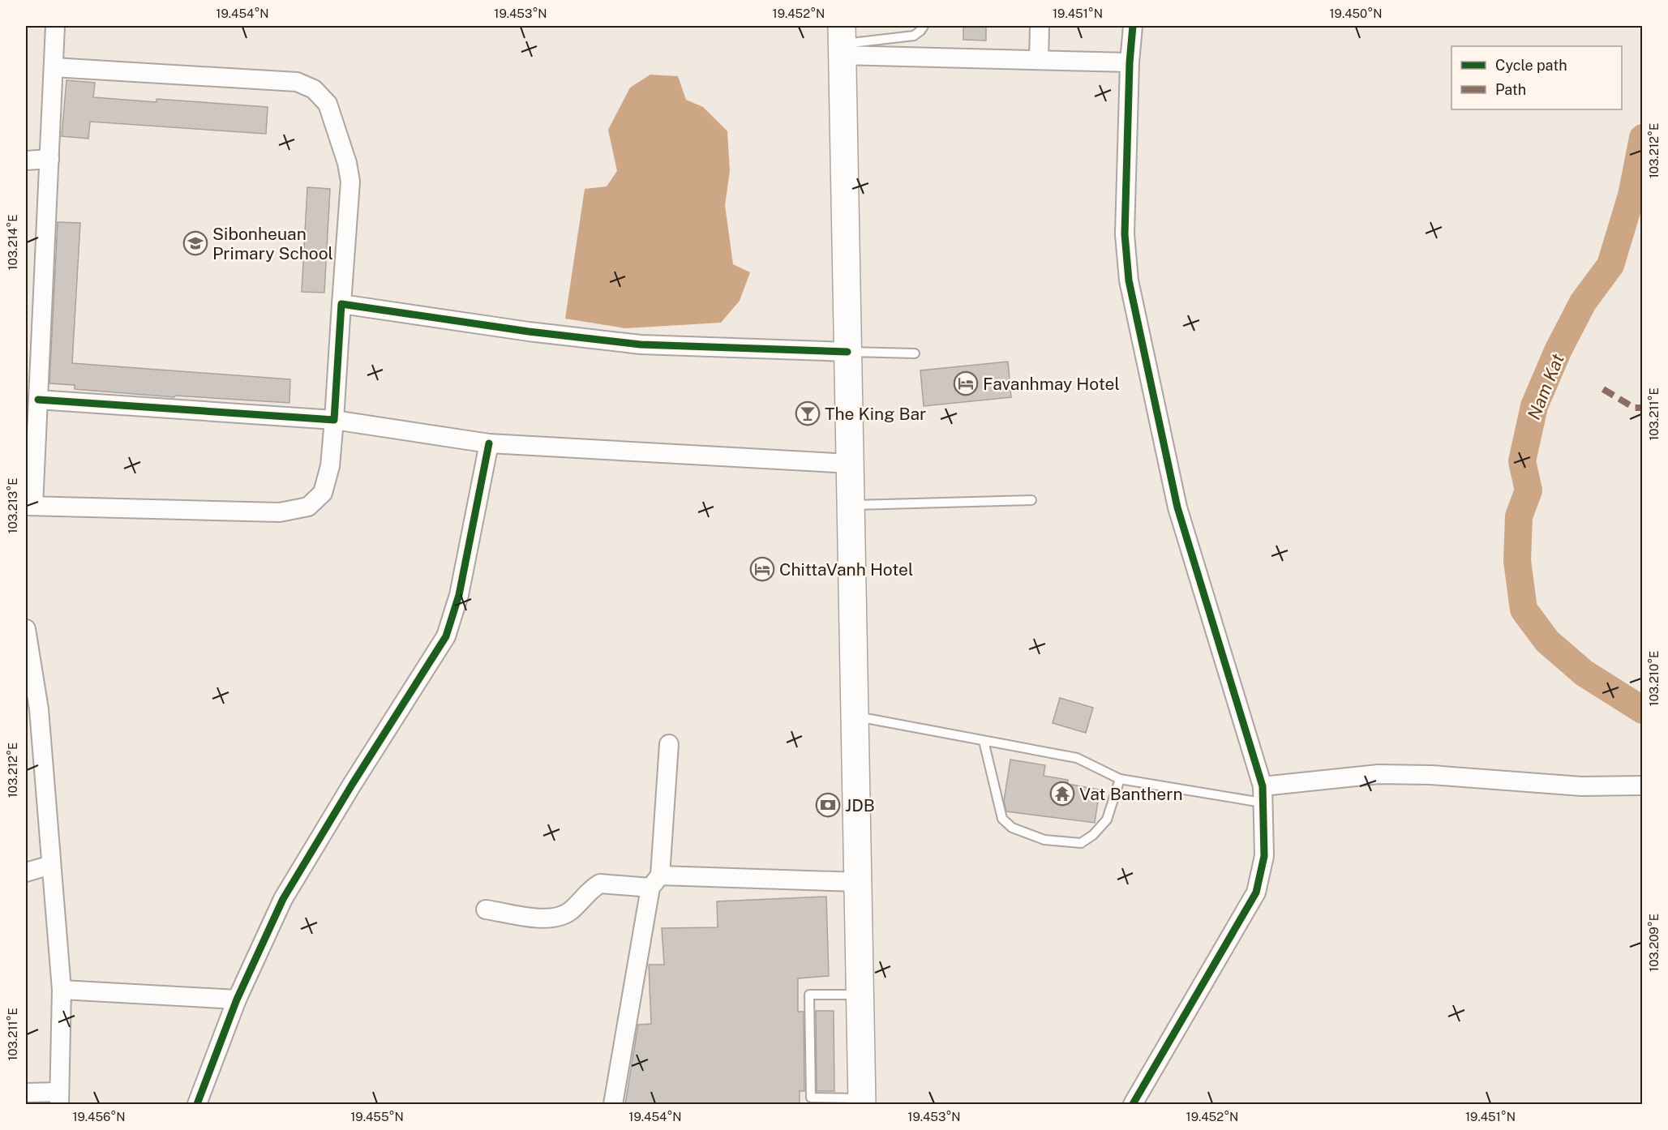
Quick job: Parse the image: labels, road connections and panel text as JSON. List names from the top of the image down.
{
  "water": ["Nam Kat"],
  "places": {
    "school or university": ["Sibonheuan Primary School"],
    "hotel": ["Favanhmay Hotel", "ChittaVanh Hotel"],
    "bar": ["The King Bar"],
    "temple": ["Vat Banthern"],
    "bank": ["JDB"]
  },
  "legend": ["Cycle path", "Path"],
  "coordinates": [
    "19.454°N",
    "19.453°N",
    "19.452°N",
    "19.451°N",
    "19.450°N",
    "103.212°E",
    "103.214°E",
    "103.211°E",
    "103.213°E",
    "103.210°E",
    "103.209°E",
    "19.456°N",
    "19.455°N"
  ]
}
